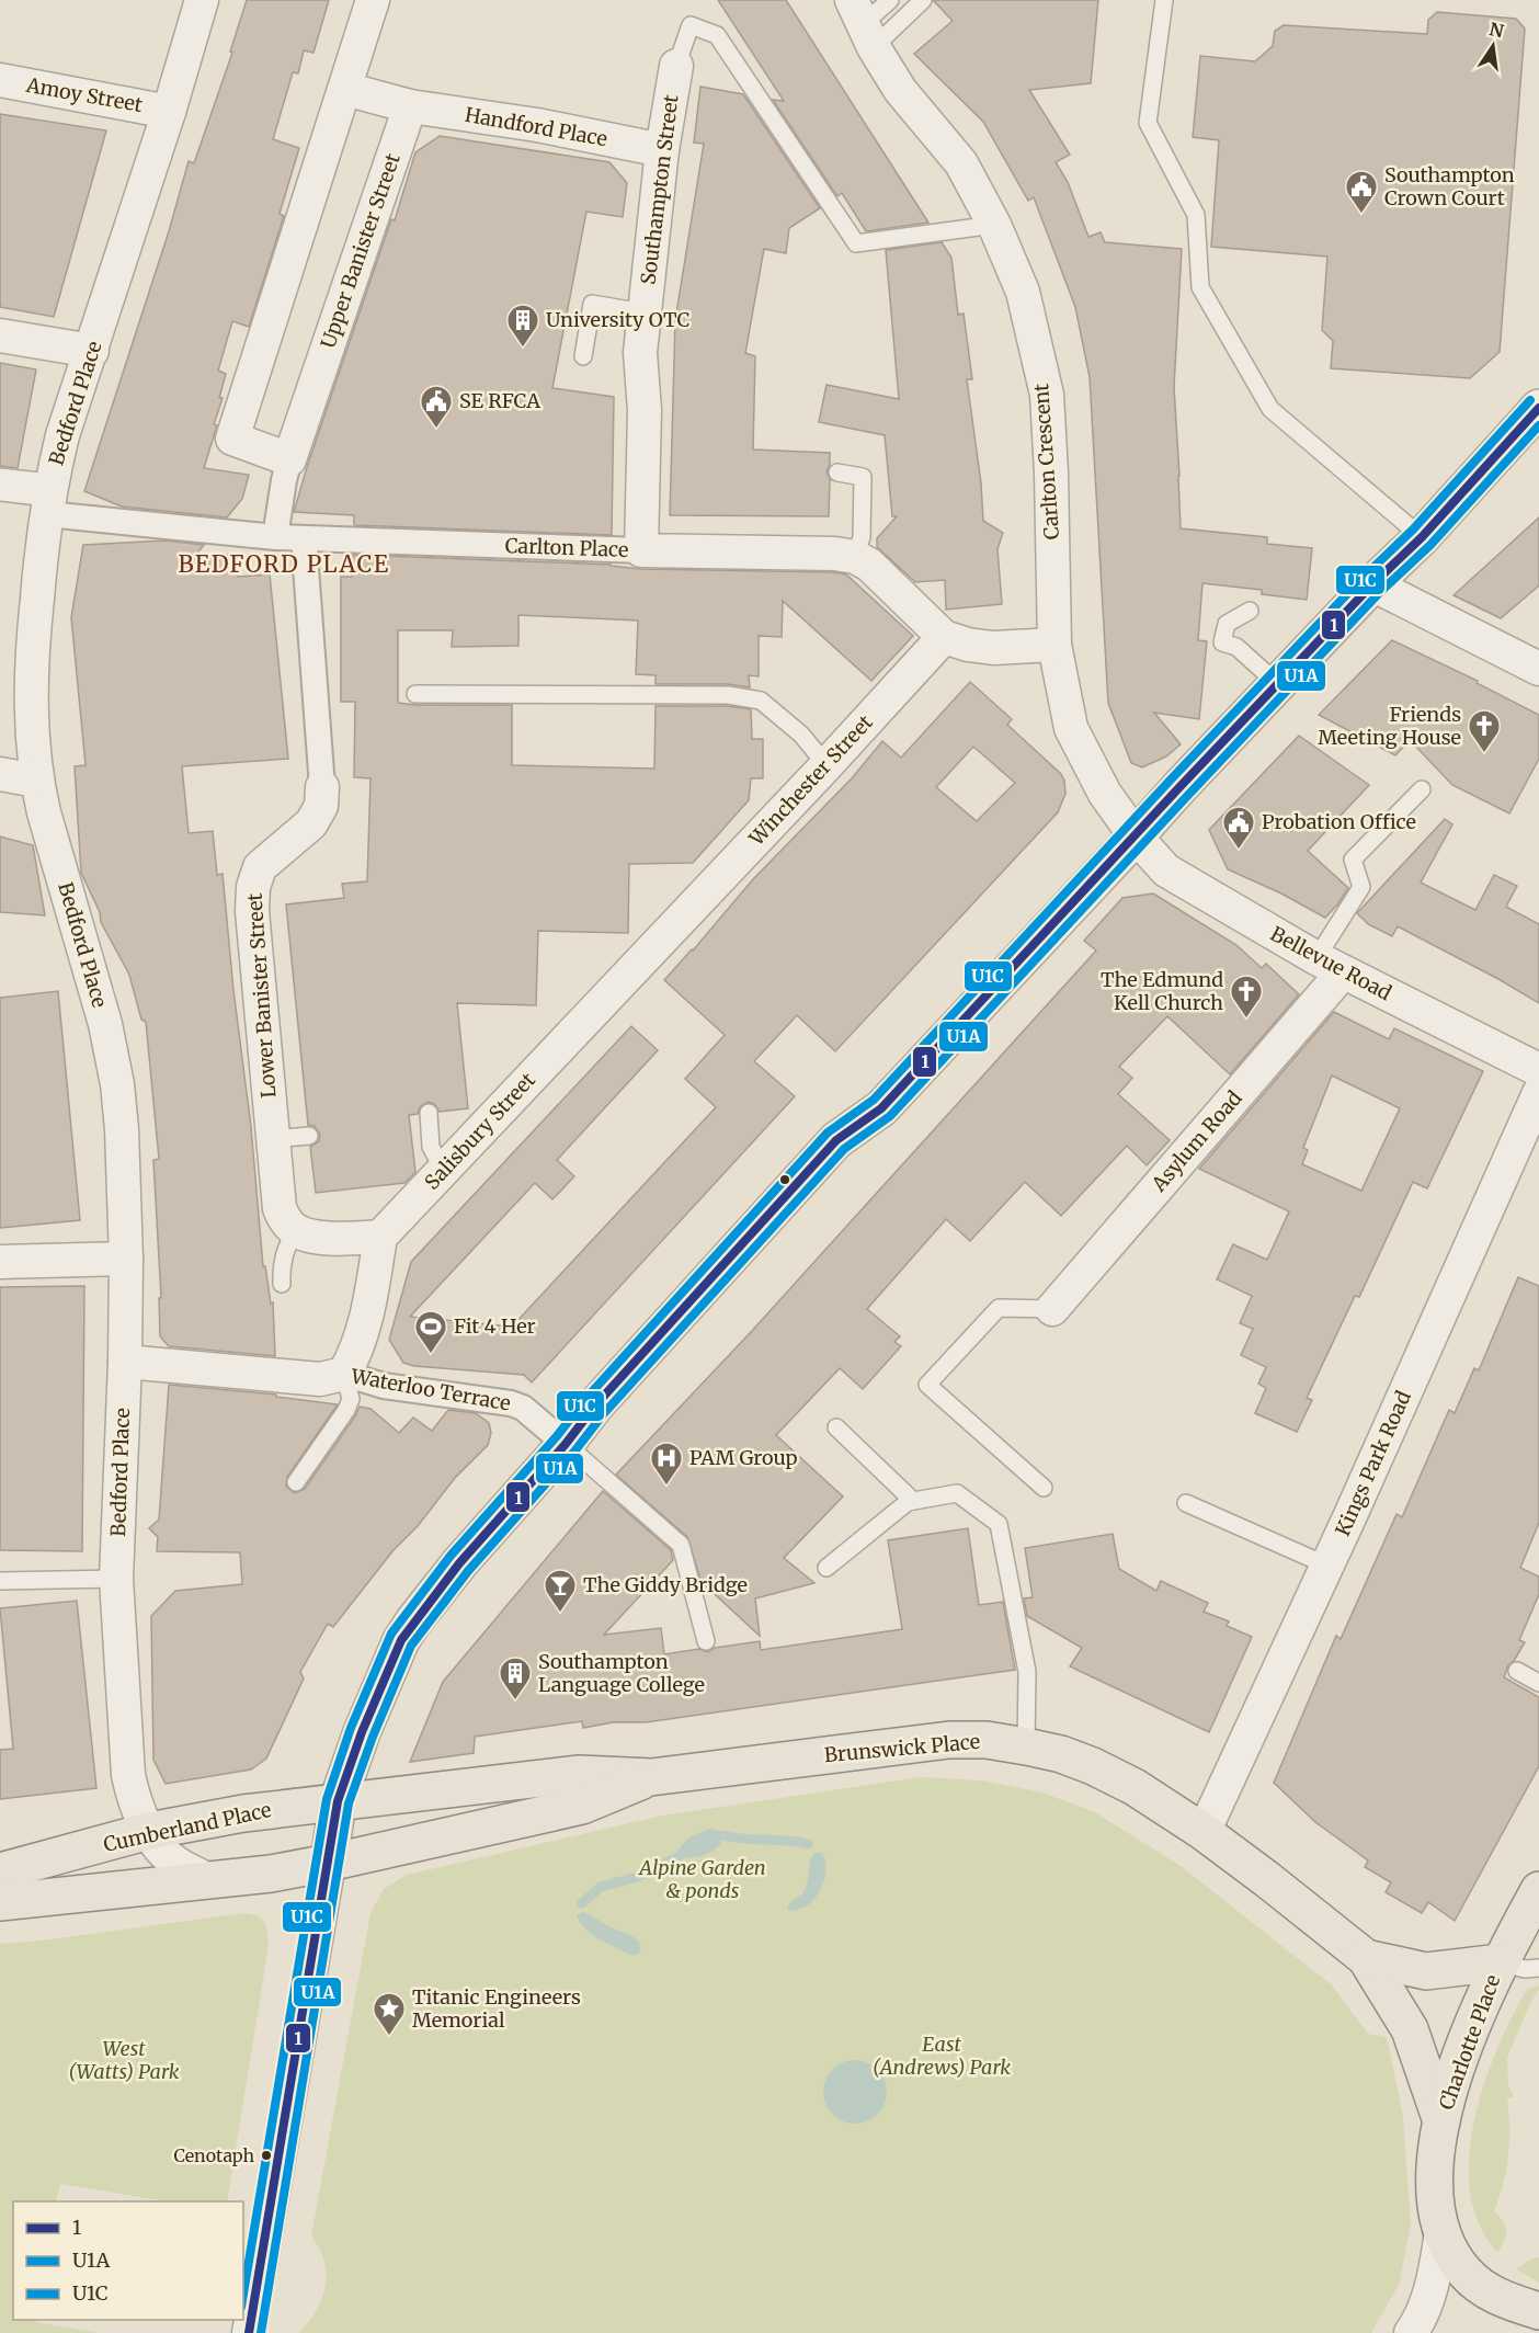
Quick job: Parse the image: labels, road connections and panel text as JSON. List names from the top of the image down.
{
  "streets": {
    "main road": ["Brunswick Place", "Cumberland Place", "Charlotte Place"],
    "street": [
      "Amoy Street",
      "Handford Place",
      "Southampton Street",
      "Upper Banister Street",
      "Bedford Place",
      "Carlton Crescent",
      "Carlton Place",
      "Winchester Street",
      "Bellevue Road",
      "Lower Banister Street",
      "Salisbury Street",
      "Asylum Road",
      "Waterloo Terrace",
      "Kings Park Road"
    ]
  },
  "crossings": [
    ["Amoy Street", "Bedford Place"],
    ["Handford Place", "Southampton Street"],
    ["Handford Place", "Upper Banister Street"],
    ["Southampton Street", "Carlton Place"],
    ["Upper Banister Street", "Carlton Place"],
    ["Bedford Place", "Carlton Place"],
    ["Bedford Place", "Waterloo Terrace"],
    ["Bedford Place", "Cumberland Place"],
    ["Carlton Crescent", "Bellevue Road"],
    ["Carlton Place", "Lower Banister Street"],
    ["Winchester Street", "Salisbury Street"],
    ["Bellevue Road", "Asylum Road"],
    ["Kings Park Road", "Brunswick Place"],
    ["Brunswick Place", "Cumberland Place"],
    ["Brunswick Place", "Charlotte Place"]
  ],
  "districts": ["BEDFORD PLACE"],
  "parks": ["Alpine Garden & ponds", "East (Andrews) Park", "West (Watts) Park"],
  "places": {
    "public building": ["Southampton Crown Court", "SE RFCA", "Probation Office"],
    "building": ["University OTC", "Southampton Language College"],
    "church": ["Friends Meeting House", "The Edmund Kell Church"],
    "sports": ["Fit 4 Her"],
    "hospital": ["PAM Group"],
    "bar": ["The Giddy Bridge"],
    "place": ["Titanic Engineers Memorial"],
    "other": ["Cenotaph"]
  },
  "lines": ["transit line U1C", "transit line 1", "transit line U1A"],
  "legend": ["1", "U1A", "U1C"],
  "north": "top"
}
